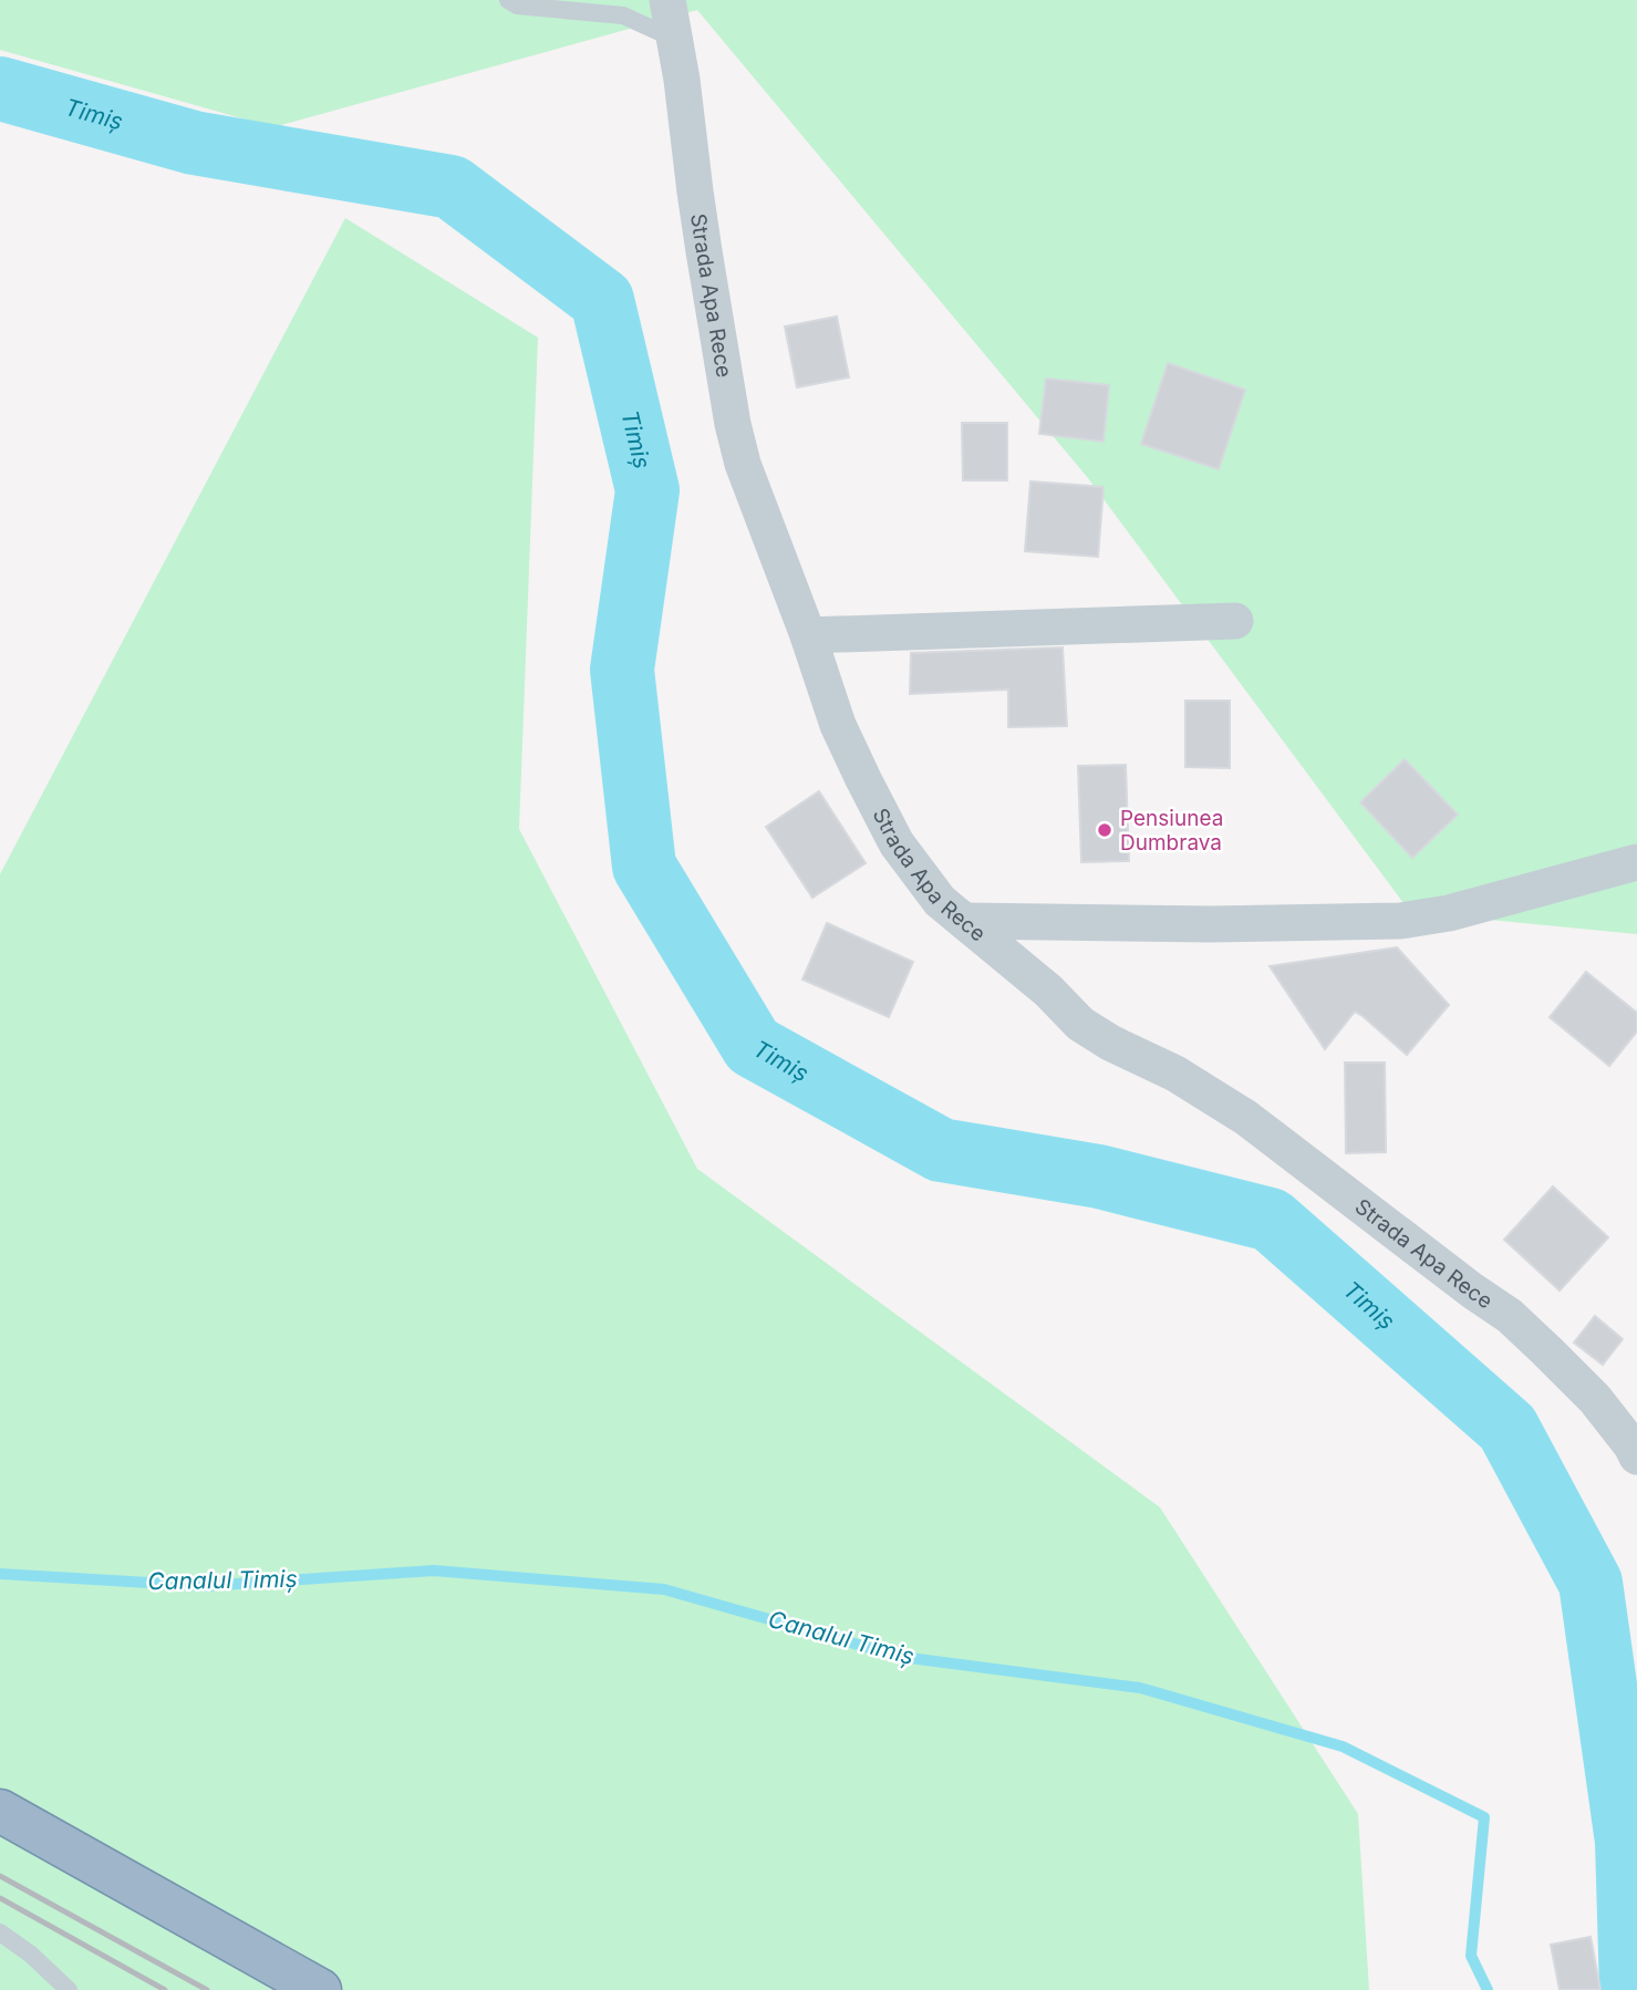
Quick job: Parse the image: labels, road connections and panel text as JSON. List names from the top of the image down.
{
  "streets": {
    "street": ["Strada Apa Rece"]
  },
  "water": ["Timiș", "Canalul Timiș"],
  "places": ["Pensiunea Dumbrava"]
}
